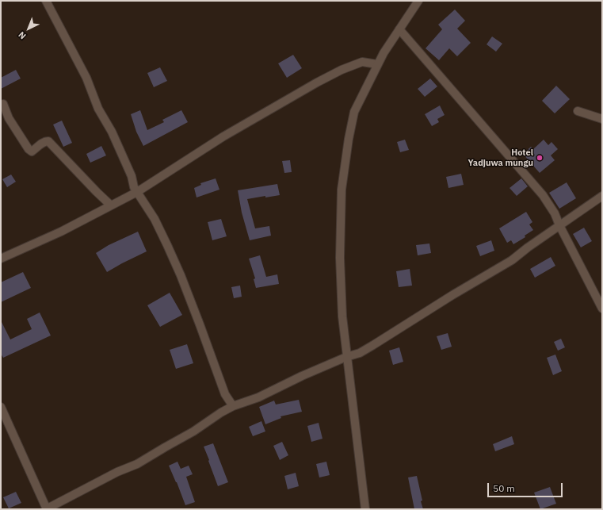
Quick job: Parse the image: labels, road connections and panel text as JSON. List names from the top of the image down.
{
  "places": ["Hotel Yadjuwa mungu"],
  "scale_bar": "50 m",
  "north": "bottom left"
}
